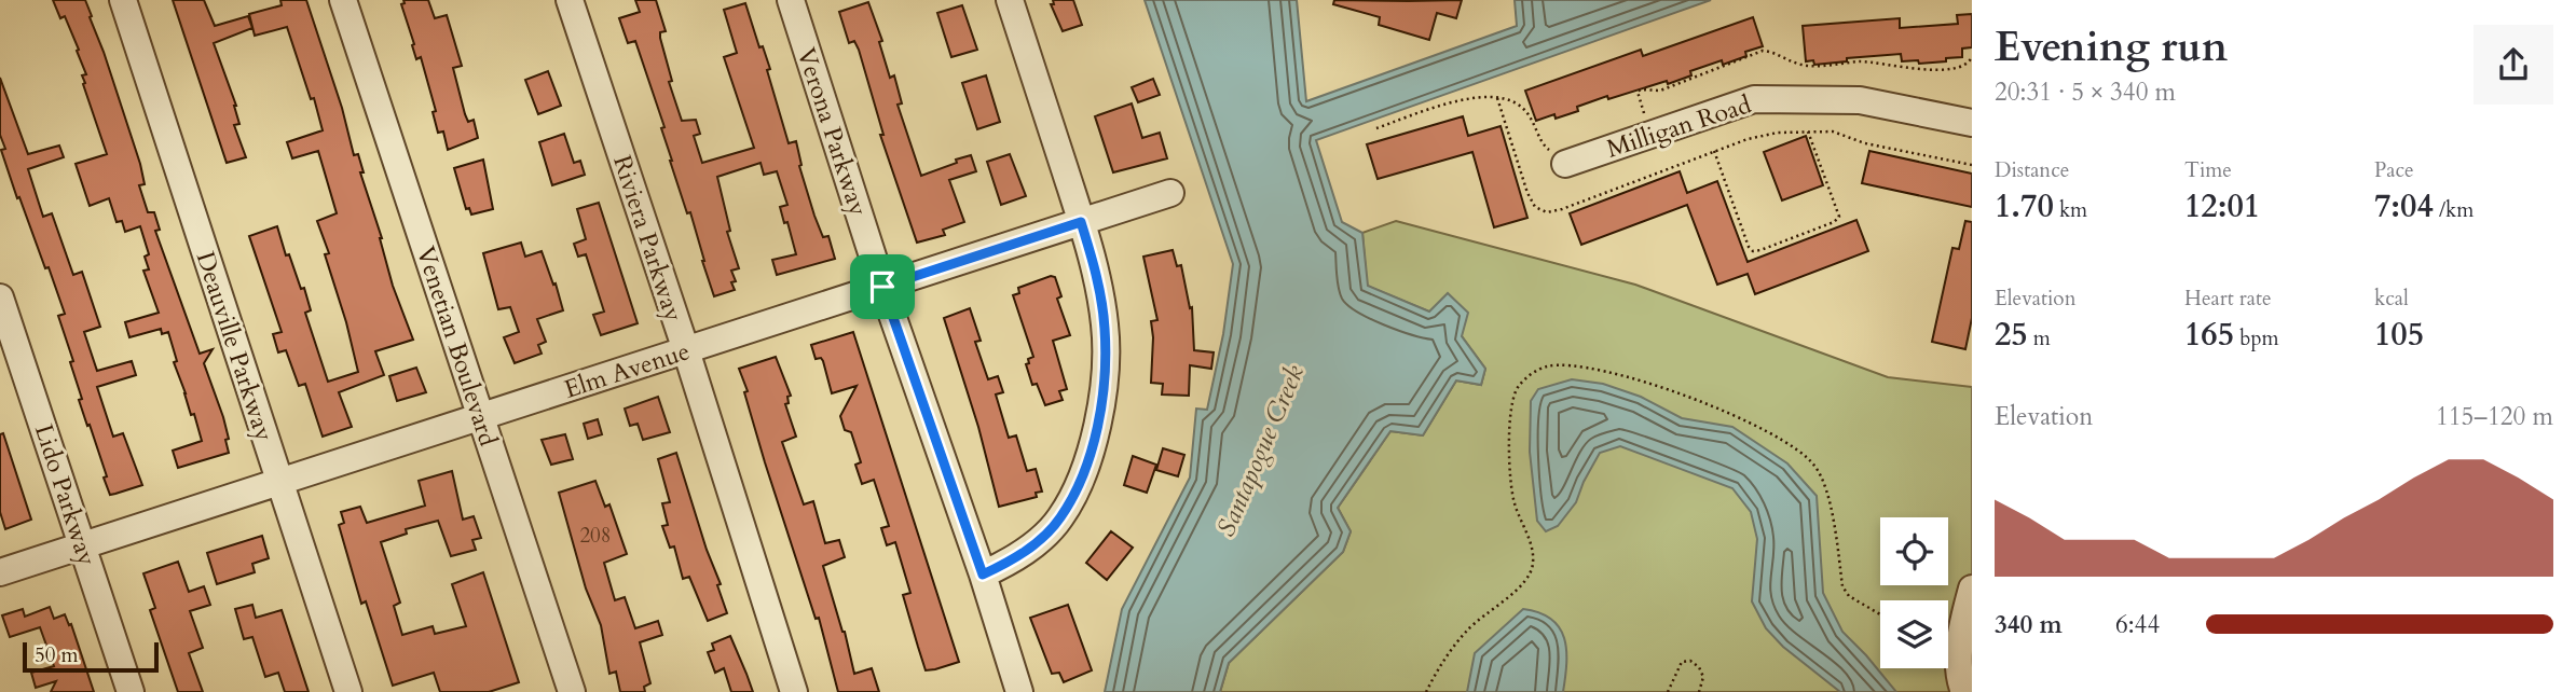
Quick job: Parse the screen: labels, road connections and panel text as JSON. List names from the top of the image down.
{
  "streets": {
    "street": [
      "Milligan Road",
      "Verona Parkway",
      "Riviera Parkway",
      "Deauville Parkway",
      "Venetian Boulevard",
      "Elm Avenue",
      "Lido Parkway"
    ]
  },
  "crossings": [
    ["Verona Parkway", "Elm Avenue"],
    ["Riviera Parkway", "Elm Avenue"],
    ["Deauville Parkway", "Elm Avenue"],
    ["Venetian Boulevard", "Elm Avenue"],
    ["Elm Avenue", "Lido Parkway"]
  ],
  "water": ["Santapogue Creek"],
  "house_numbers": ["208"],
  "scale_bar": "50 m",
  "page": {
    "heading": ["Evening run", "20:31 · 5 × 340 m"],
    "stats": [
      ["Distance", "1.70 km"],
      ["Time", "12:01"],
      ["Pace", "7:04 /km"],
      ["Elevation", "25 m"],
      ["Heart rate", "165 bpm"],
      ["kcal", "105"]
    ],
    "chart": ["Elevation", "115–120 m"],
    "list": [
      {
        "name": "340 m",
        "note": "6:44"
      }
    ],
    "scale": "50 m"
  }
}
